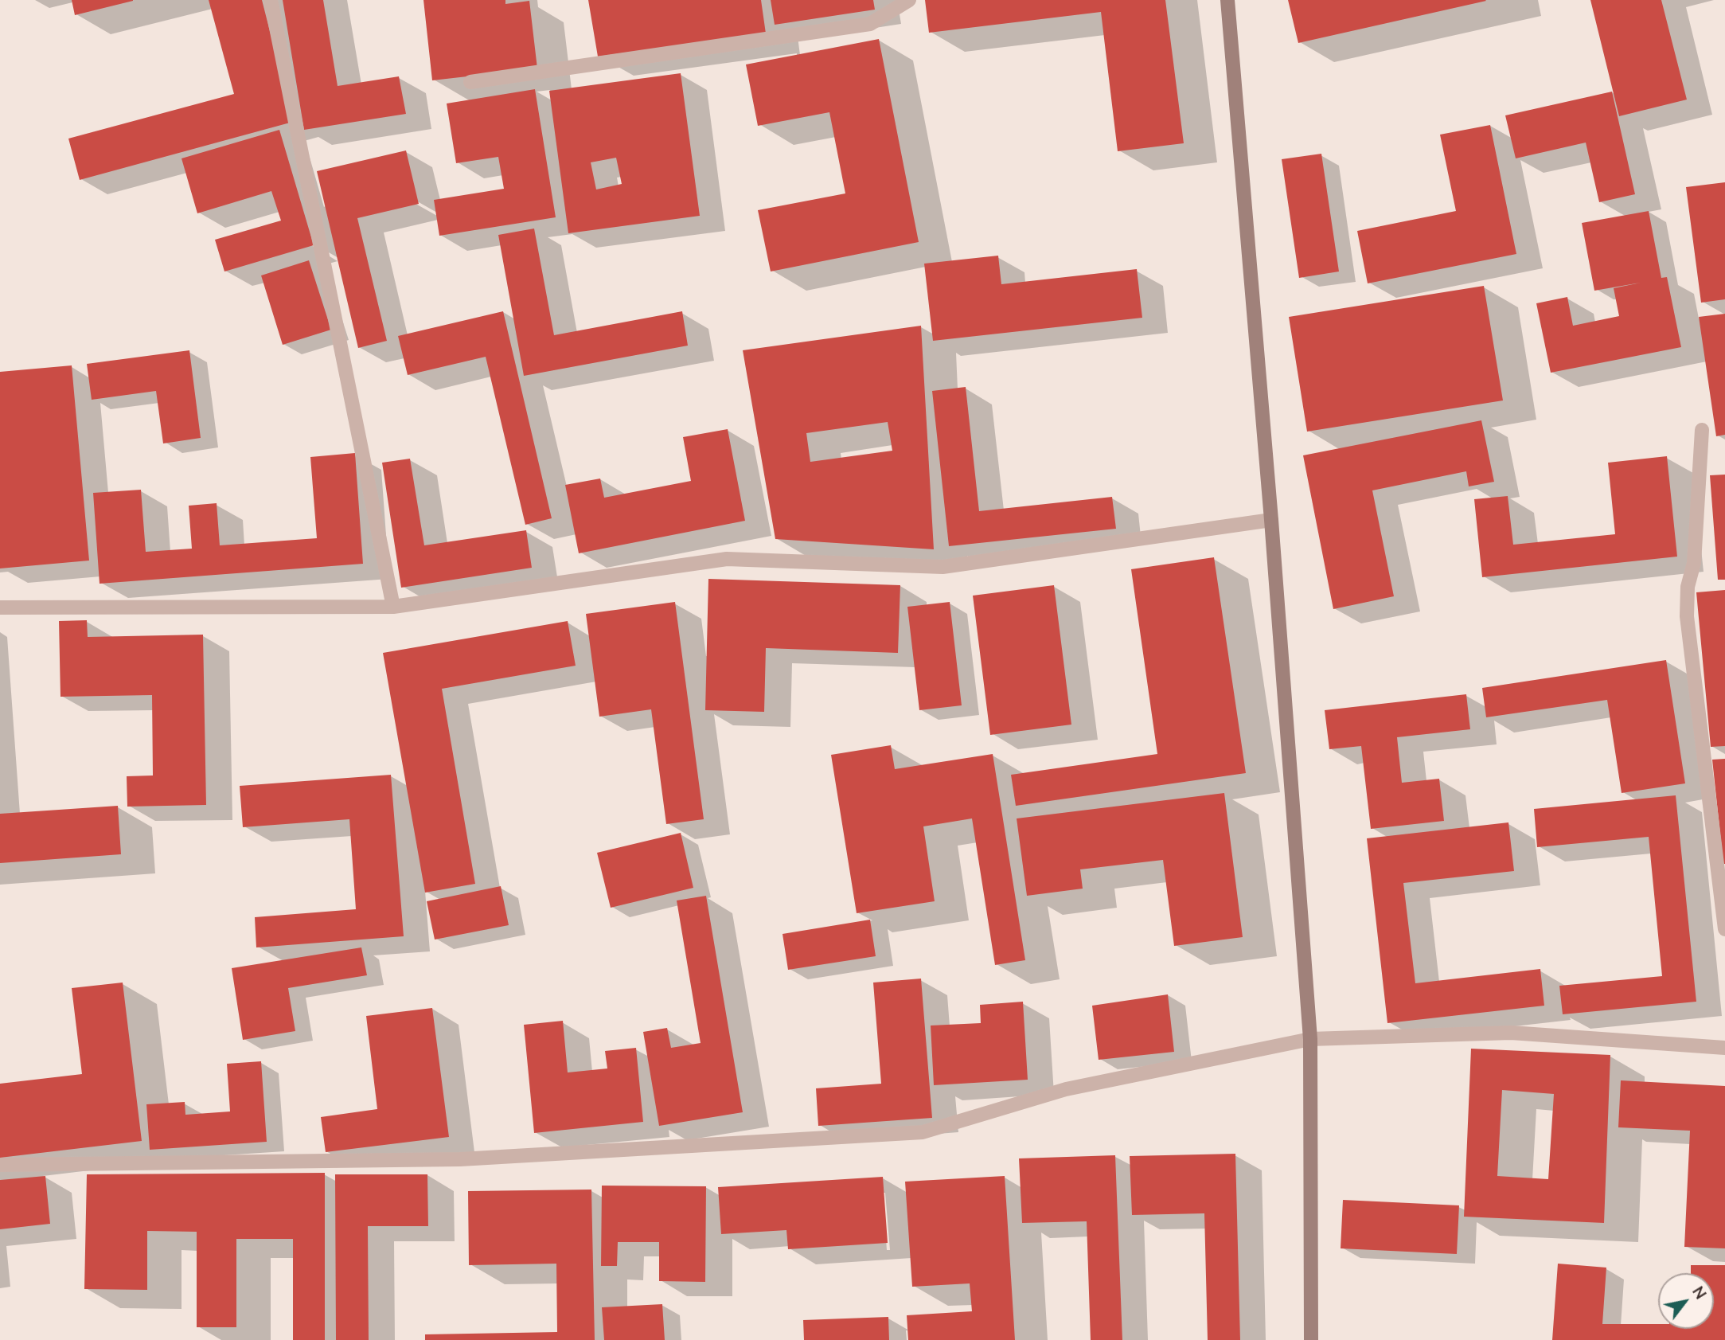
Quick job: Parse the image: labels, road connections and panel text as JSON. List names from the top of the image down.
{
  "north": "top right"
}
